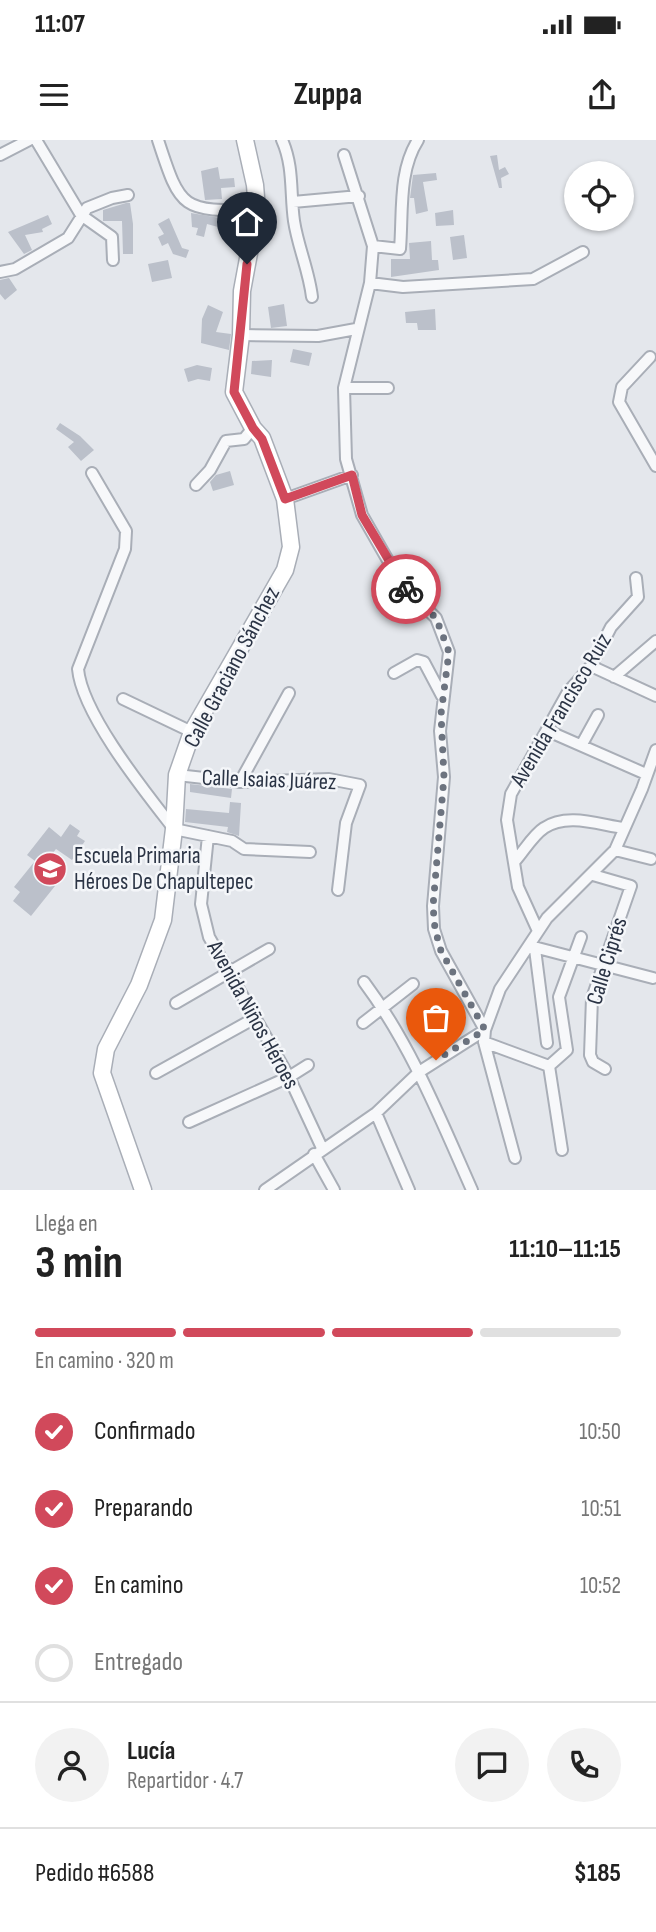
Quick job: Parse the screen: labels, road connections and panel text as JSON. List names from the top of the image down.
{
  "streets": {
    "street": [
      "Calle Graciano Sánchez",
      "Avenida Francisco Ruiz",
      "Calle Isaias Juárez",
      "Calle Ciprés",
      "Avenida Niños Héroes"
    ]
  },
  "crossings": [
    ["Calle Graciano Sánchez", "Calle Isaias Juárez"]
  ],
  "places": {
    "school or university": ["Escuela Primaria Héroes De Chapultepec"]
  },
  "page": {
    "status": "11:07",
    "header": "Zuppa",
    "heading": ["3 min", "Llega en", "11:10–11:15"],
    "panel": [
      "Lucía",
      "Repartidor · 4.7",
      "Pedido #6588",
      "$185"
    ],
    "bar": "En camino · 320 m",
    "list": [
      ["Confirmado", "10:50"],
      ["Preparando", "10:51"],
      ["En camino", "10:52"],
      "Entregado"
    ]
  }
}
